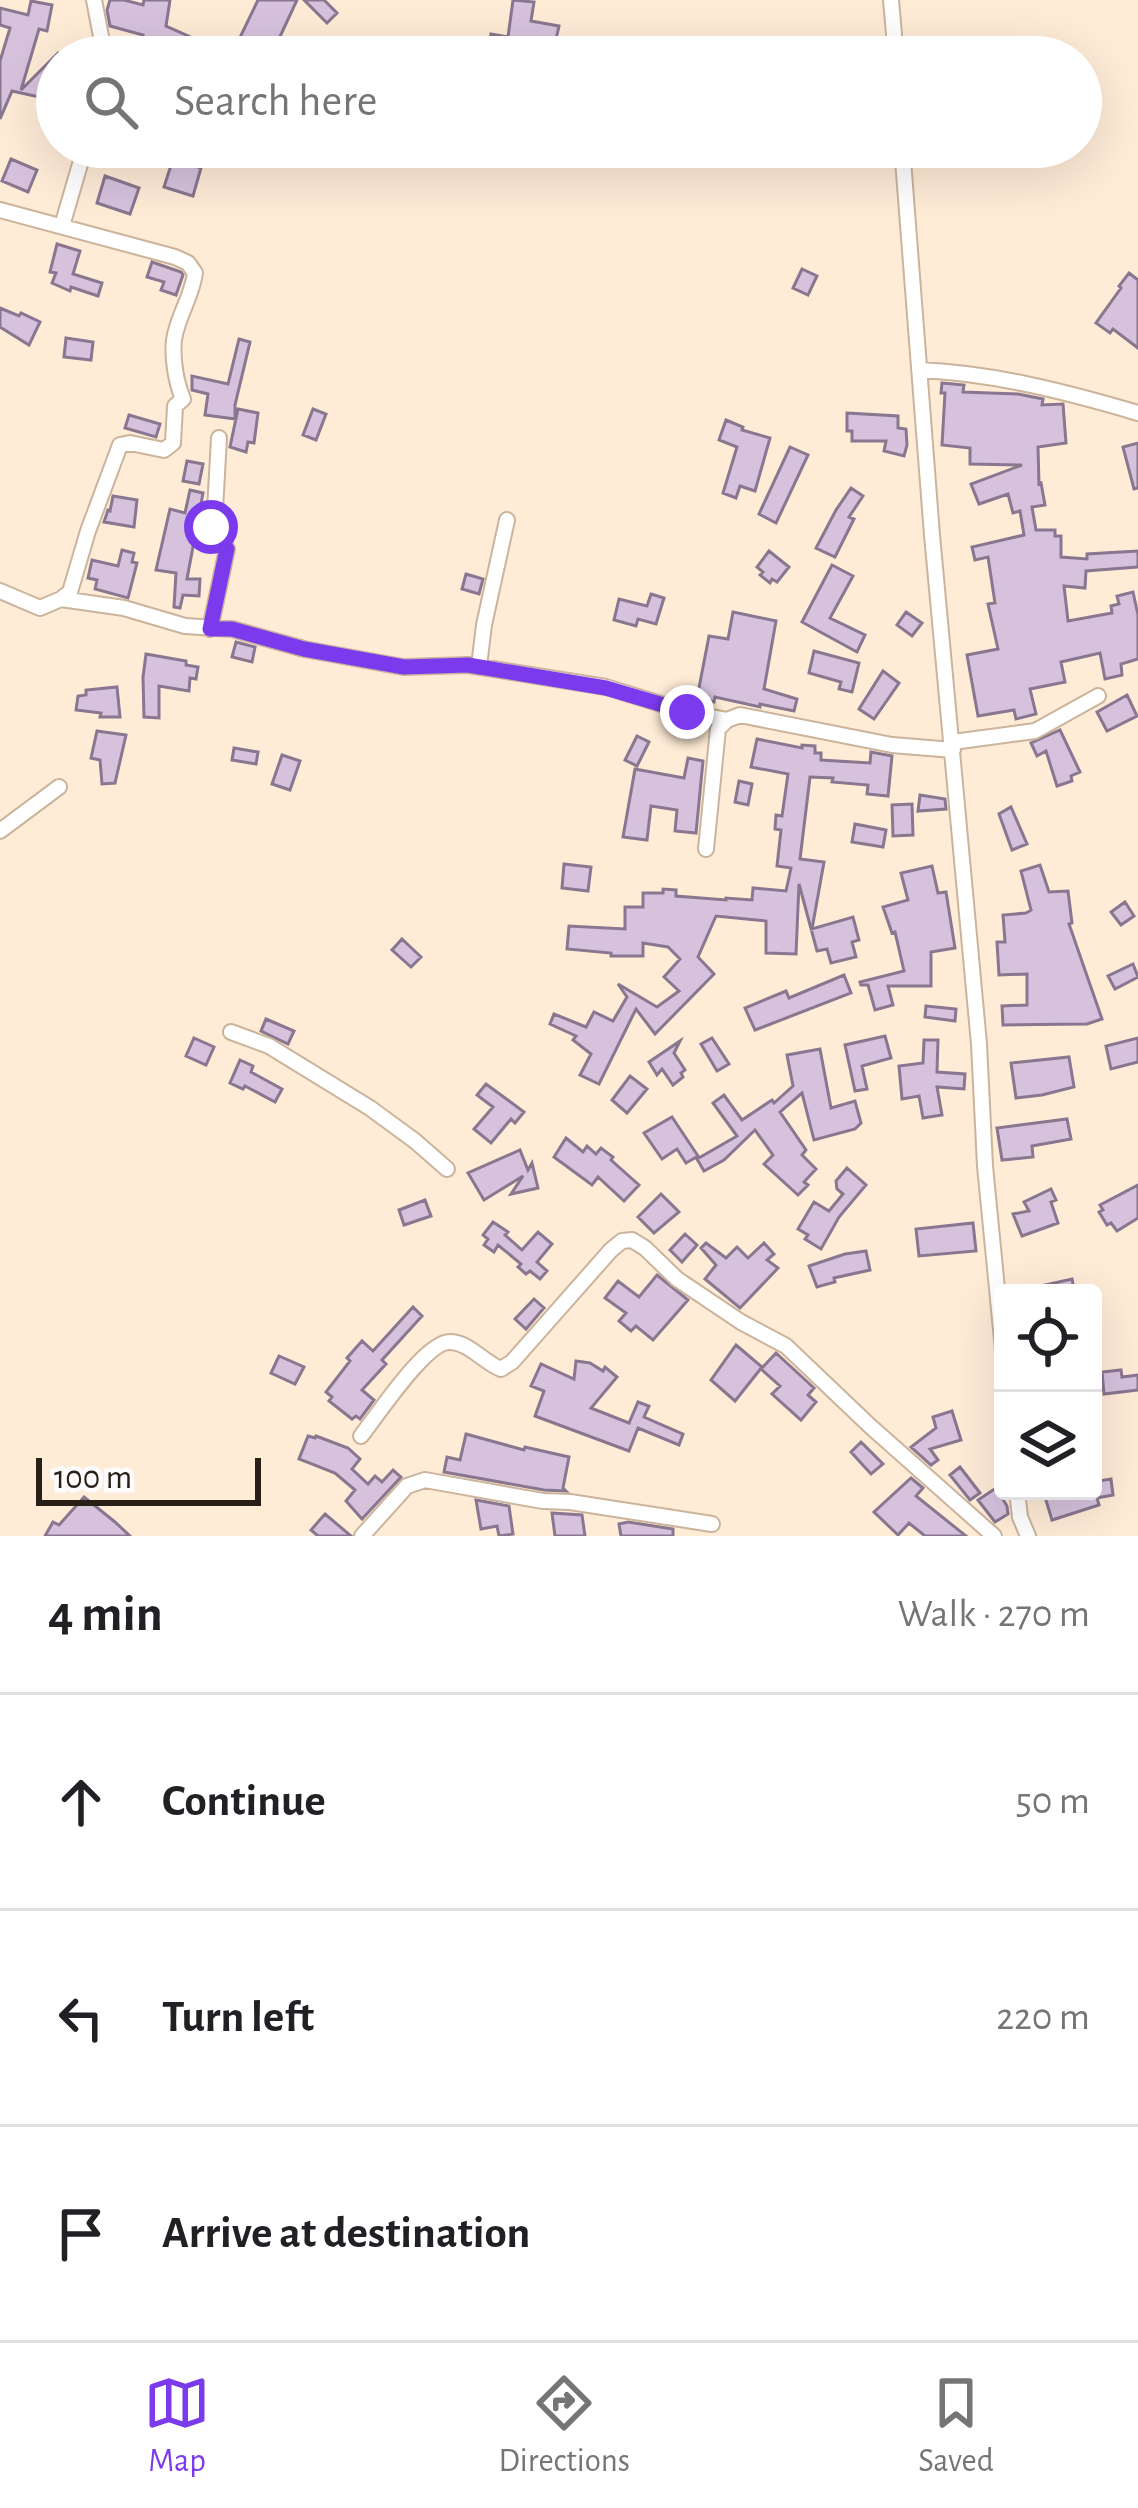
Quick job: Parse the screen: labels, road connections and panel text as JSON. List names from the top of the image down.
{
  "scale_bar": "100 m",
  "page": {
    "search": "Search here",
    "scale": "100 m",
    "heading": ["4 min", "Walk · 270 m"],
    "list": [
      ["Continue", "50 m"],
      ["Turn left", "220 m"],
      "Arrive at destination"
    ],
    "nav": ["Map", "Directions", "Saved"]
  }
}
